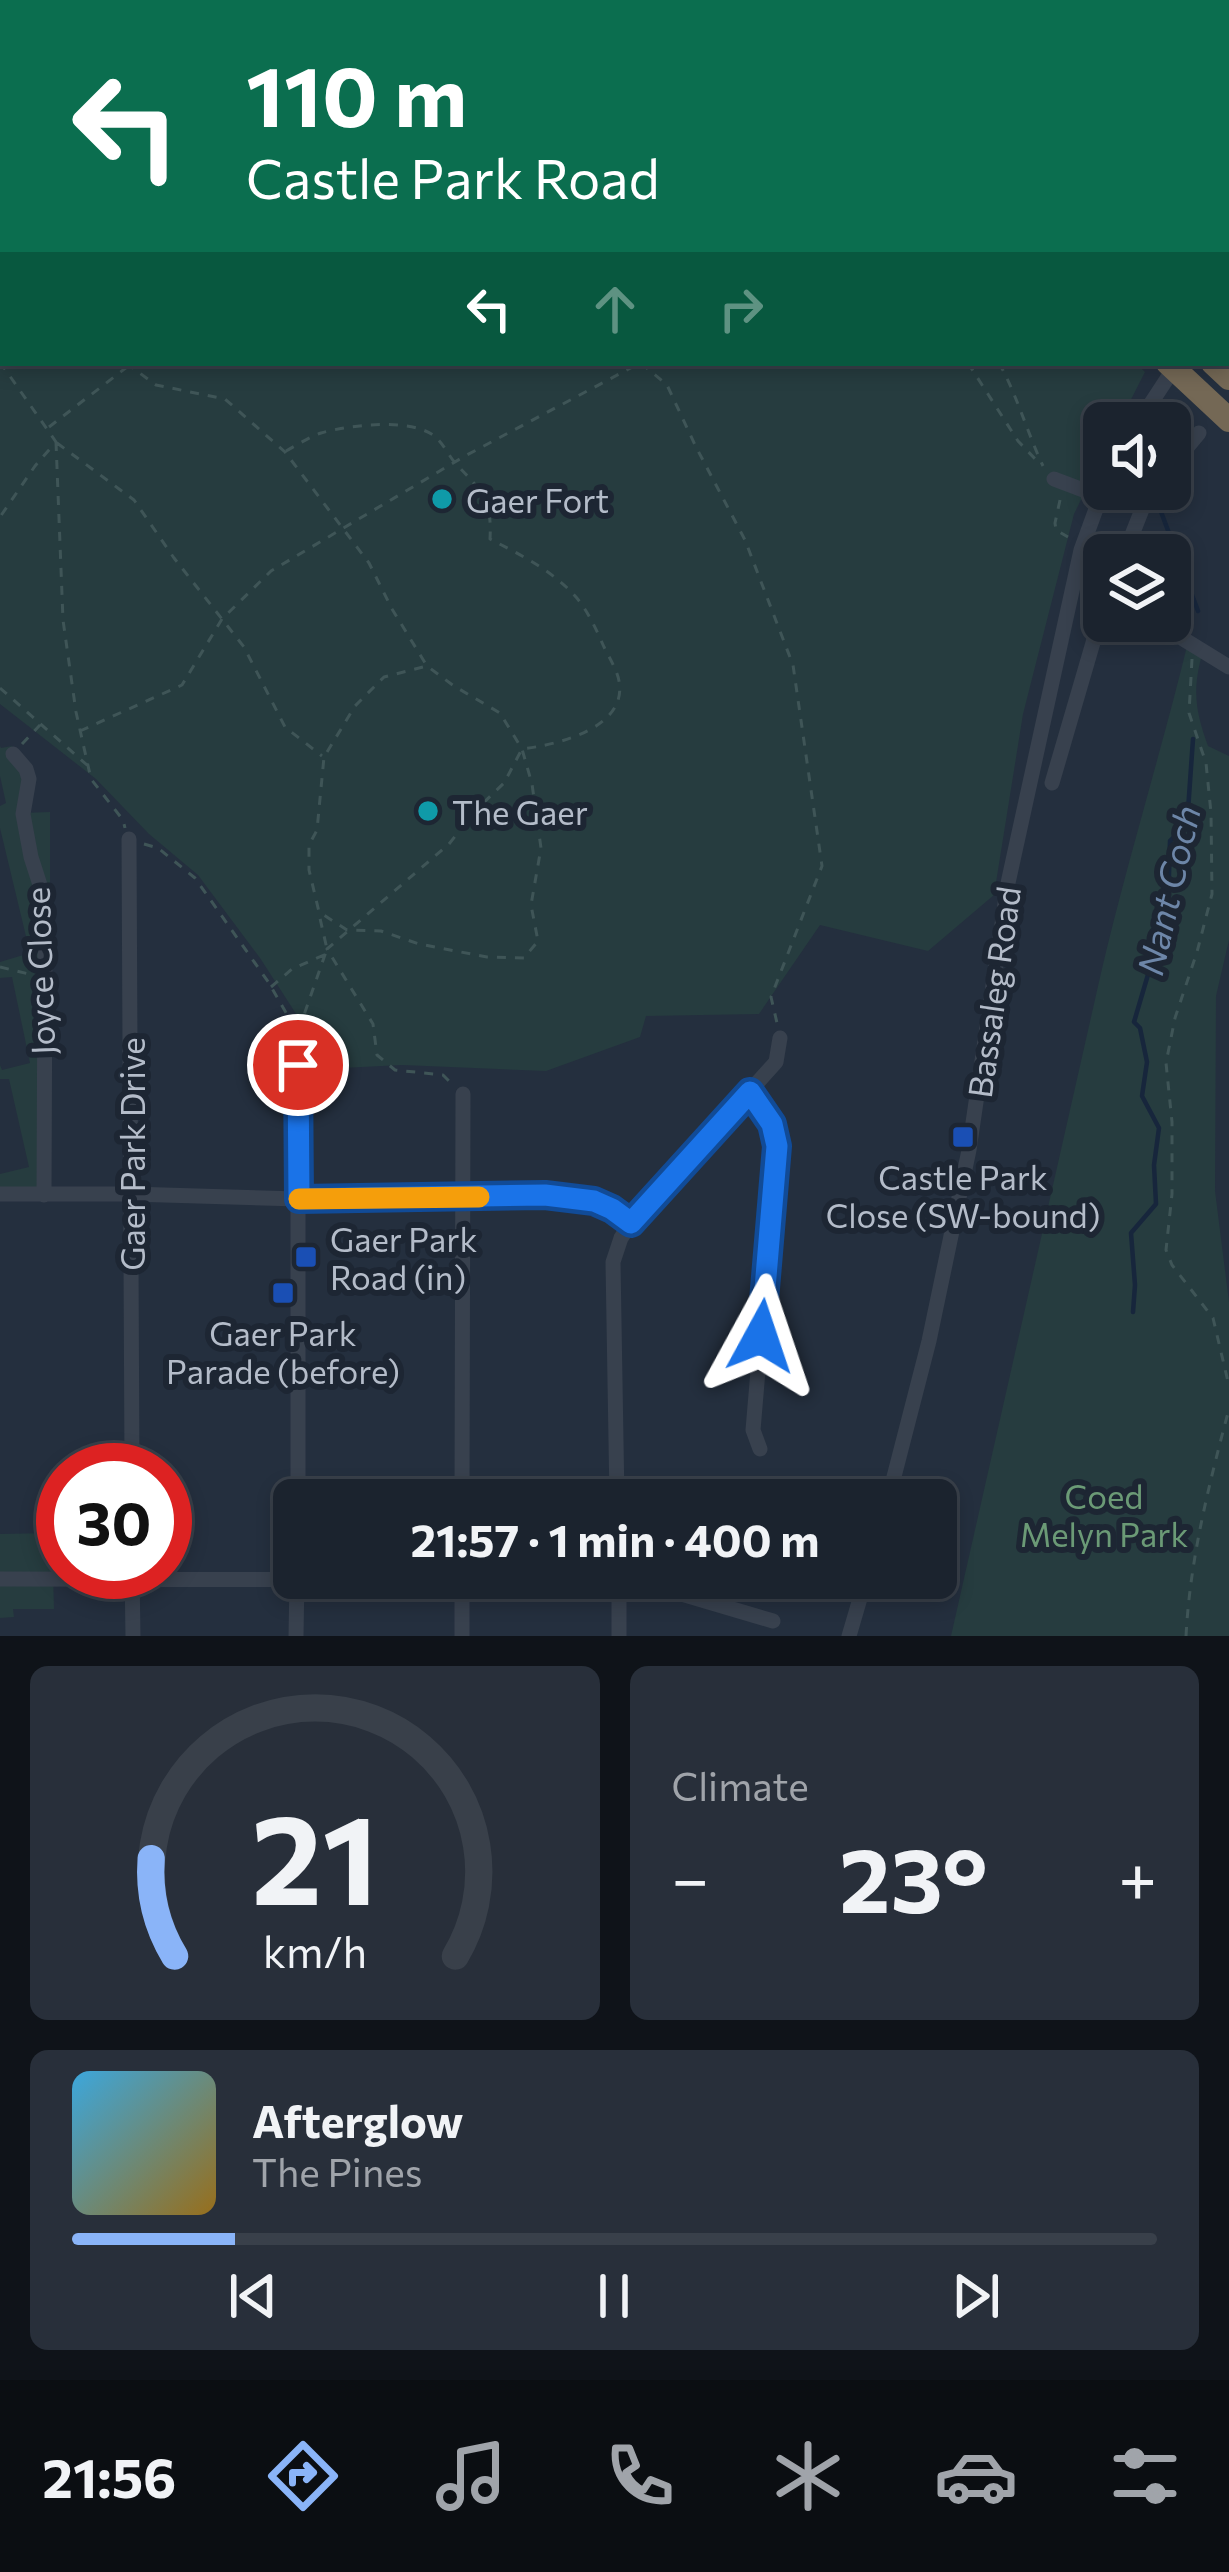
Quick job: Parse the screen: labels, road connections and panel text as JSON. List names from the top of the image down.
{
  "streets": {
    "street": ["Joyce Close", "Bassaleg Road", "Gaer Park Drive"]
  },
  "water": ["Nant Coch"],
  "parks": ["Coed Melyn Park"],
  "places": {
    "other": ["Gaer Fort", "The Gaer"],
    "transit": ["Castle Park Close (SW-bound)", "Gaer Park Road (in)", "Gaer Park Parade (before)"]
  },
  "page": {
    "turn": ["110 m", "Castle Park Road"],
    "limit": "30",
    "trip": "21:57 · 1 min · 400 m",
    "tile": "Climate",
    "heat": ["−", "23°", "+"],
    "song": ["Afterglow", "The Pines"],
    "tabs": "21:56",
    "gauge": ["21", "km/h"]
  }
}
